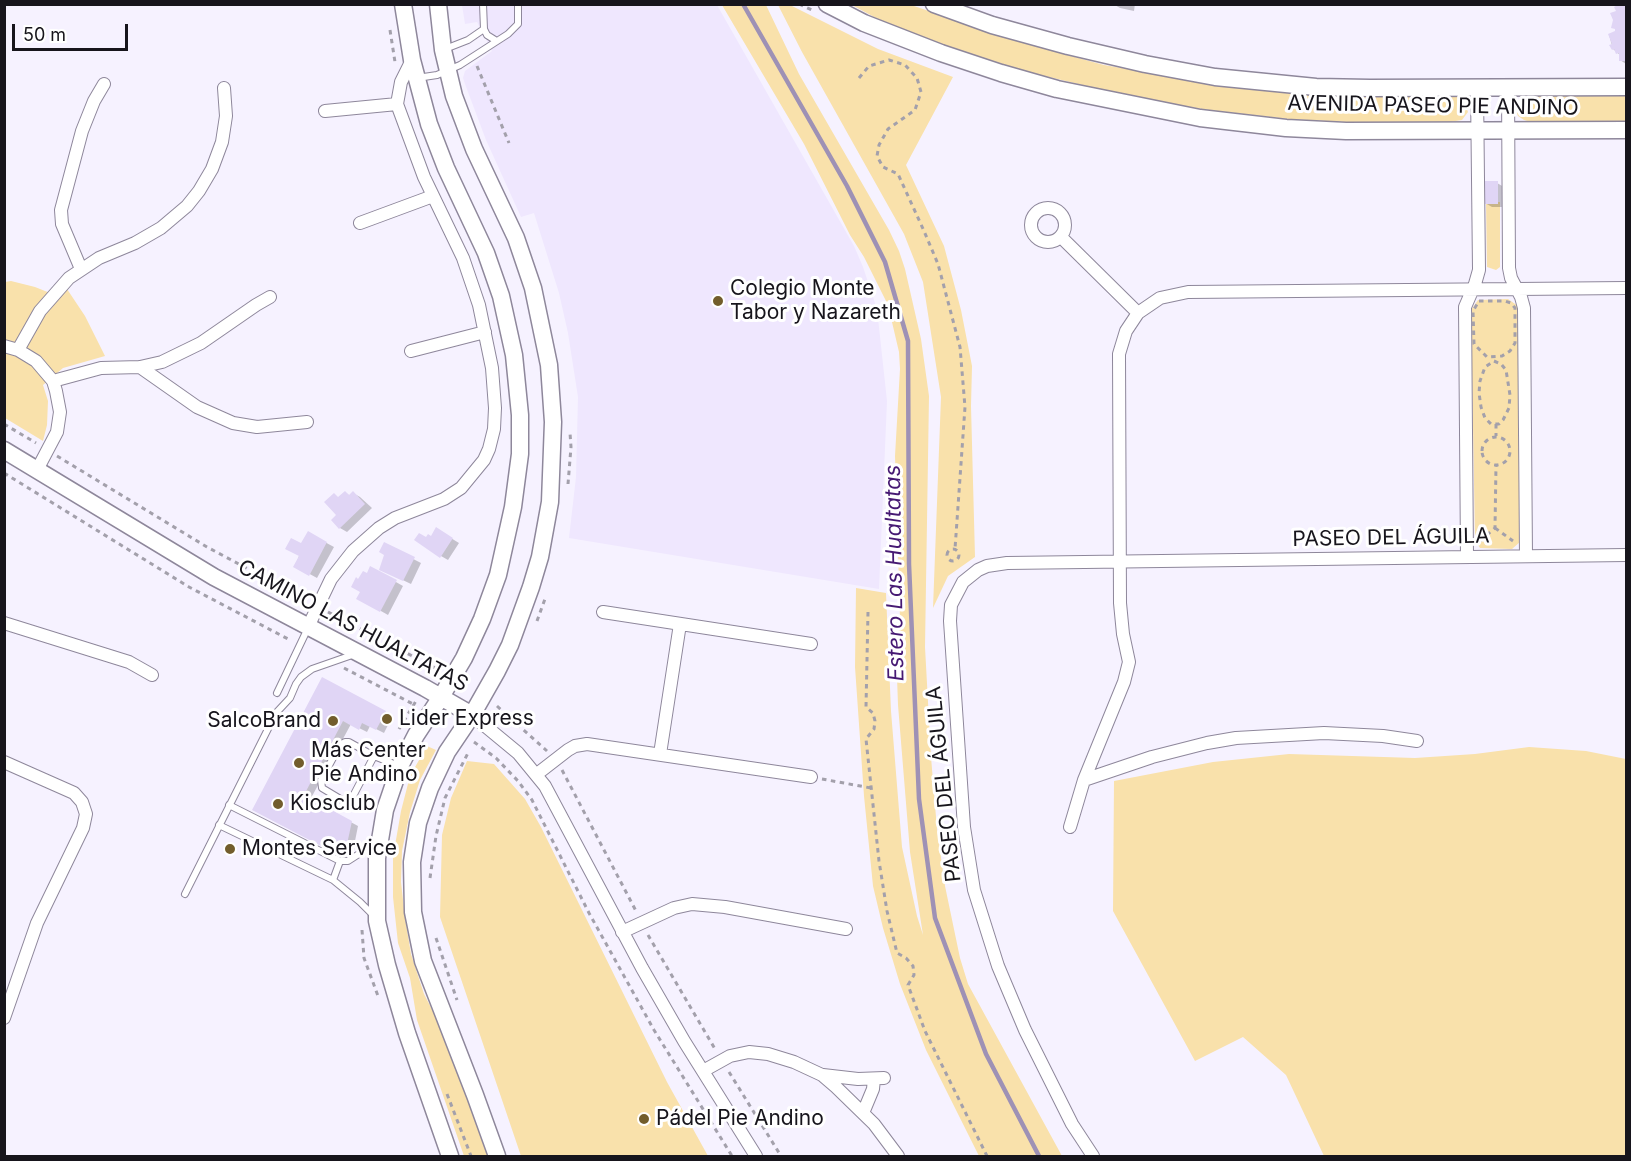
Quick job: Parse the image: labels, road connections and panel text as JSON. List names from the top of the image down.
{
  "streets": {
    "street": ["AVENIDA PASEO PIE ANDINO", "PASEO DEL ÁGUILA", "CAMINO LAS HUALTATAS"]
  },
  "water": ["Estero Las Hualtatas"],
  "places": [
    "Colegio Monte Tabor y Nazareth",
    "Lider Express",
    "SalcoBrand",
    "Más Center Pie Andino",
    "Kiosclub",
    "Montes Service",
    "Pádel Pie Andino"
  ],
  "scale_bar": "50 m"
}
